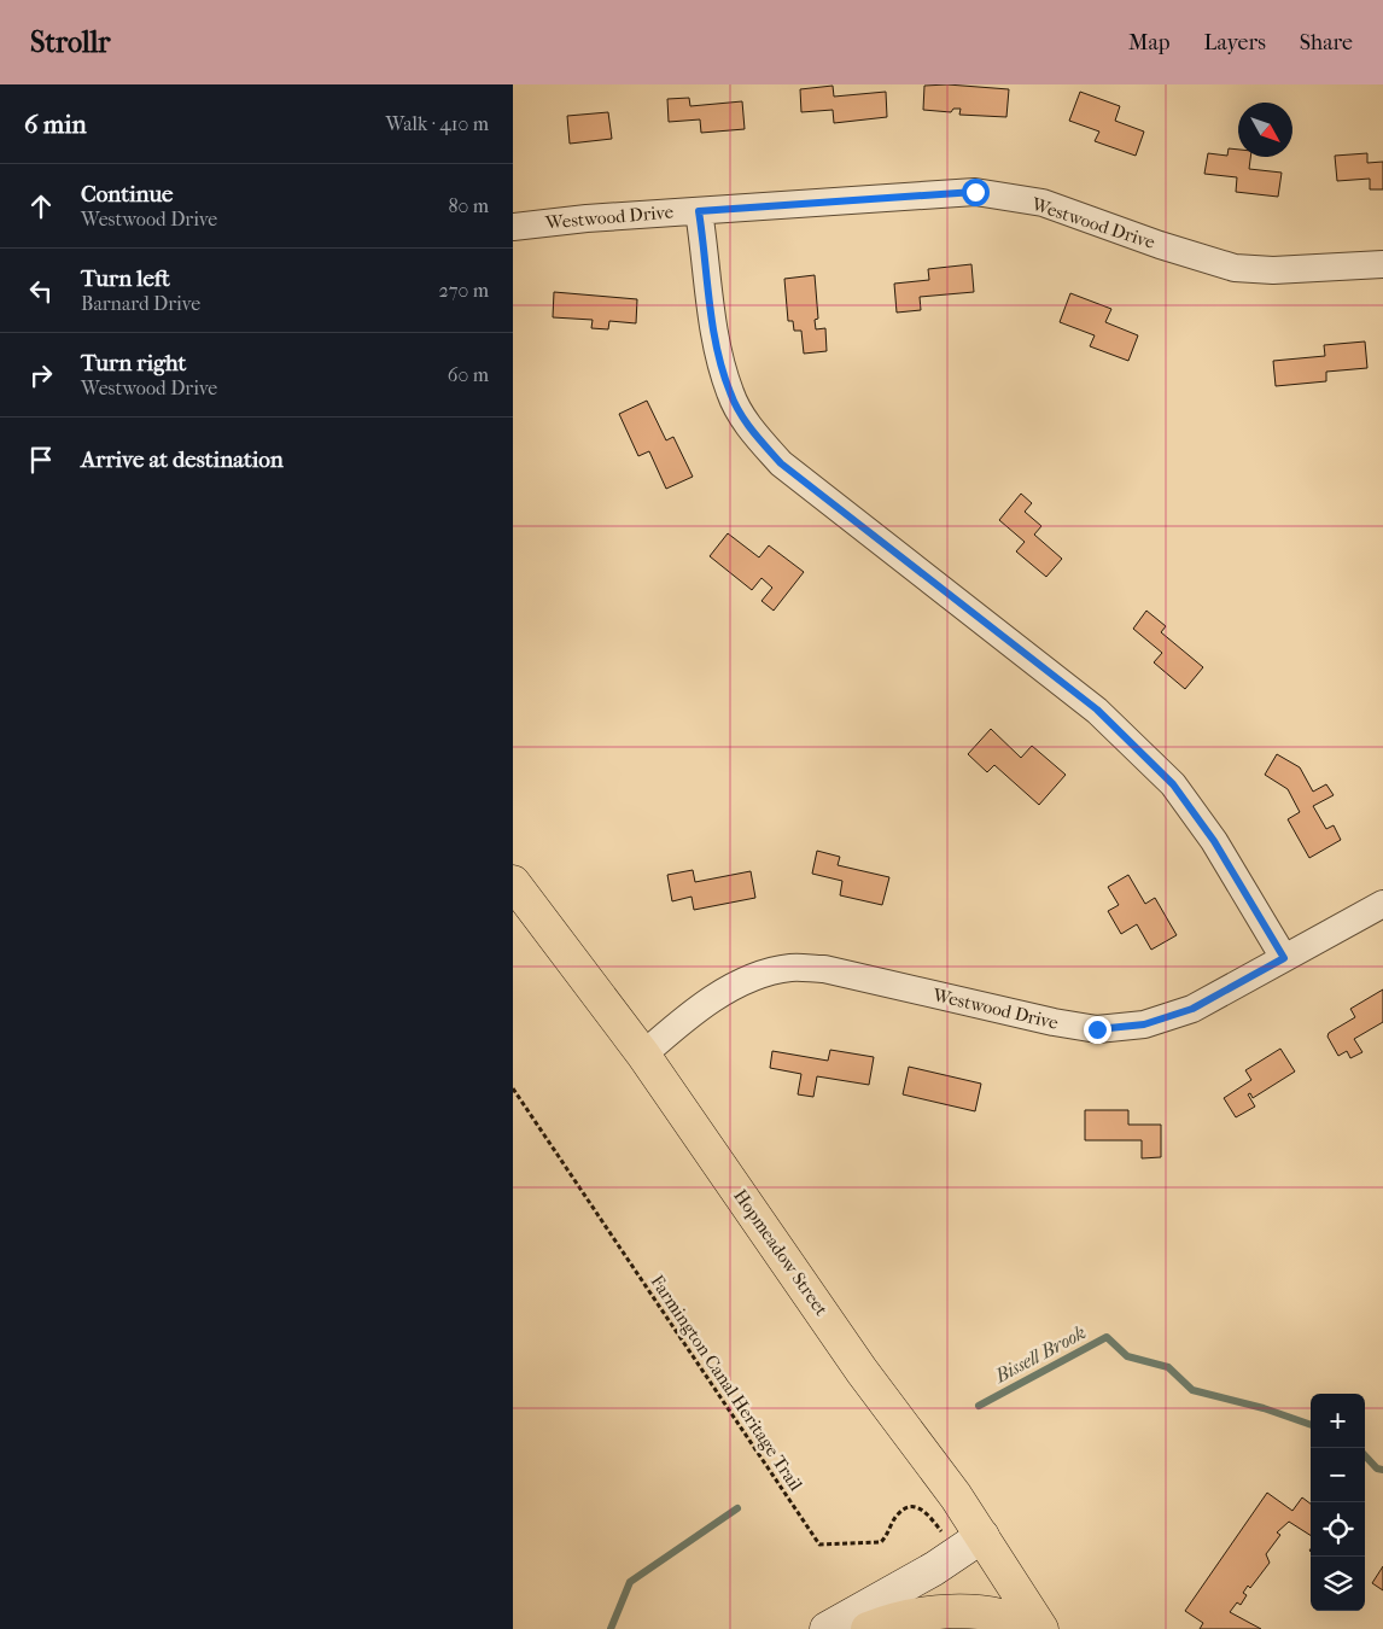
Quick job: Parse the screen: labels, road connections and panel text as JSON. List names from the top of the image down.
{
  "streets": {
    "highway": ["Hopmeadow Street"],
    "street": ["Westwood Drive"],
    "path": ["Farmington Canal Heritage Trail"]
  },
  "crossings": [
    ["Westwood Drive", "Hopmeadow Street"],
    ["Hopmeadow Street", "Farmington Canal Heritage Trail"]
  ],
  "water": ["Bissell Brook"],
  "north": "bottom right",
  "page": {
    "header": "Strollr",
    "nav": ["Map", "Layers", "Share"],
    "heading": ["6 min", "Walk · 410 m"],
    "list": [
      ["Continue", "Westwood Drive", "80 m"],
      ["Turn left", "Barnard Drive", "270 m"],
      ["Turn right", "Westwood Drive", "60 m"],
      "Arrive at destination"
    ],
    "map_buttons": ["+", "−"]
  }
}
